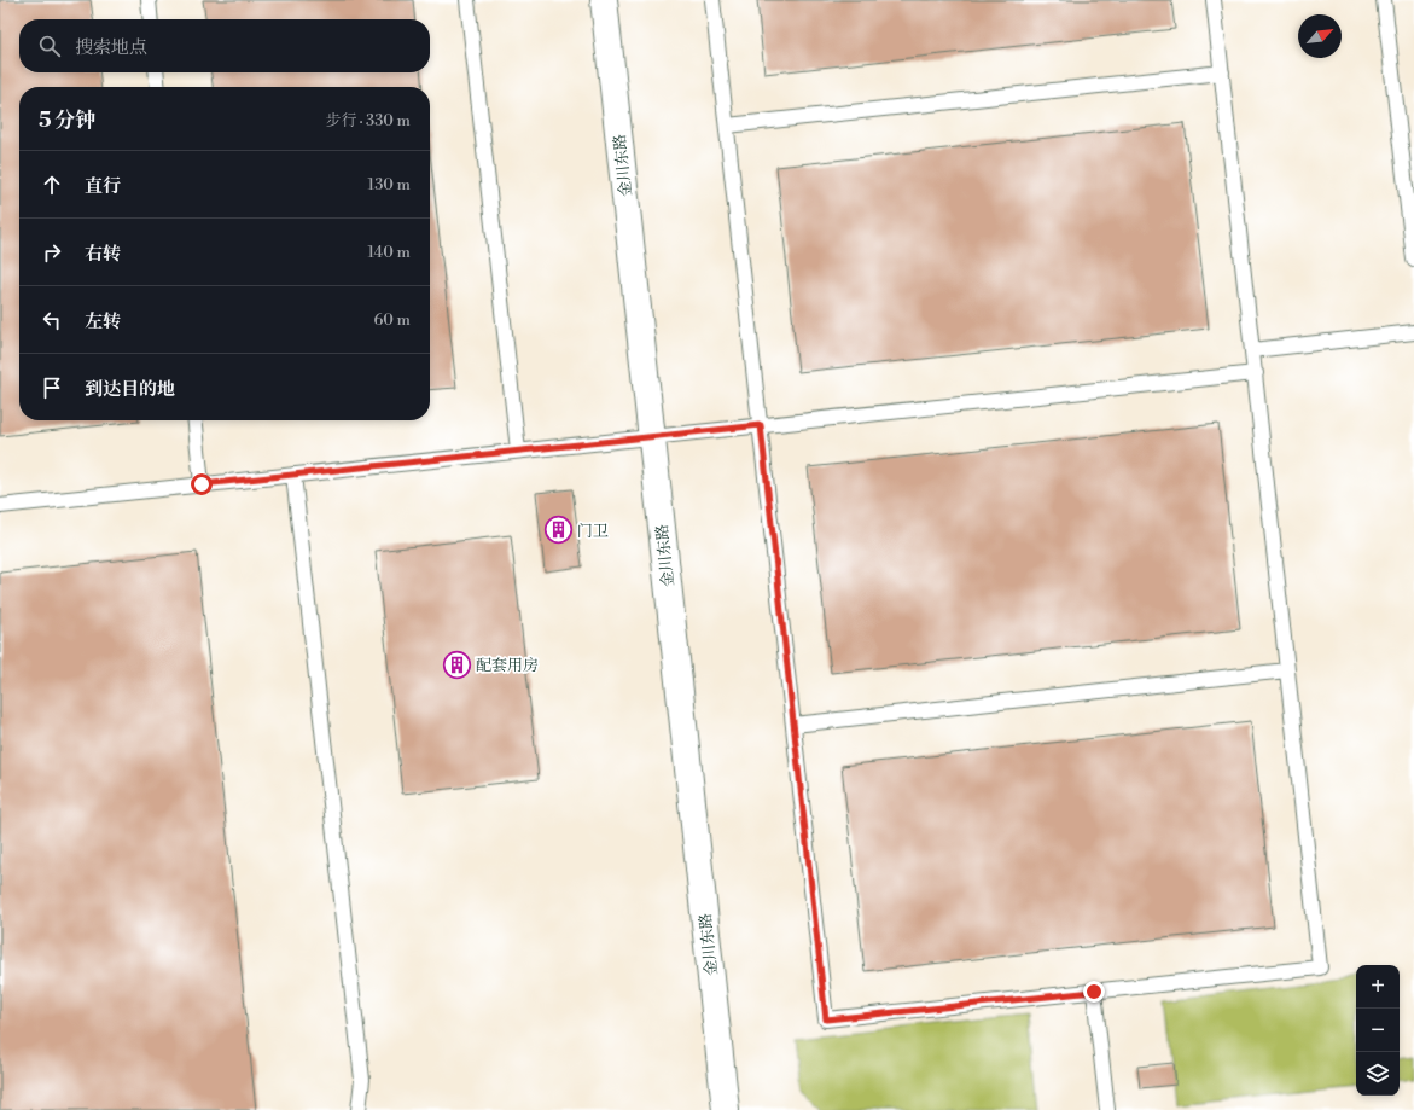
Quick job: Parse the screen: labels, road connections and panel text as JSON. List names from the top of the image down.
{
  "streets": {
    "street": ["金川东路"]
  },
  "places": {
    "building": ["门卫", "配套用房"]
  },
  "north": "top right",
  "page": {
    "search": "搜索地点",
    "heading": ["5 分钟", "步行 · 330 m"],
    "list": [
      ["直行", "130 m"],
      ["右转", "140 m"],
      ["左转", "60 m"],
      "到达目的地"
    ],
    "map_buttons": ["+", "−"]
  }
}
